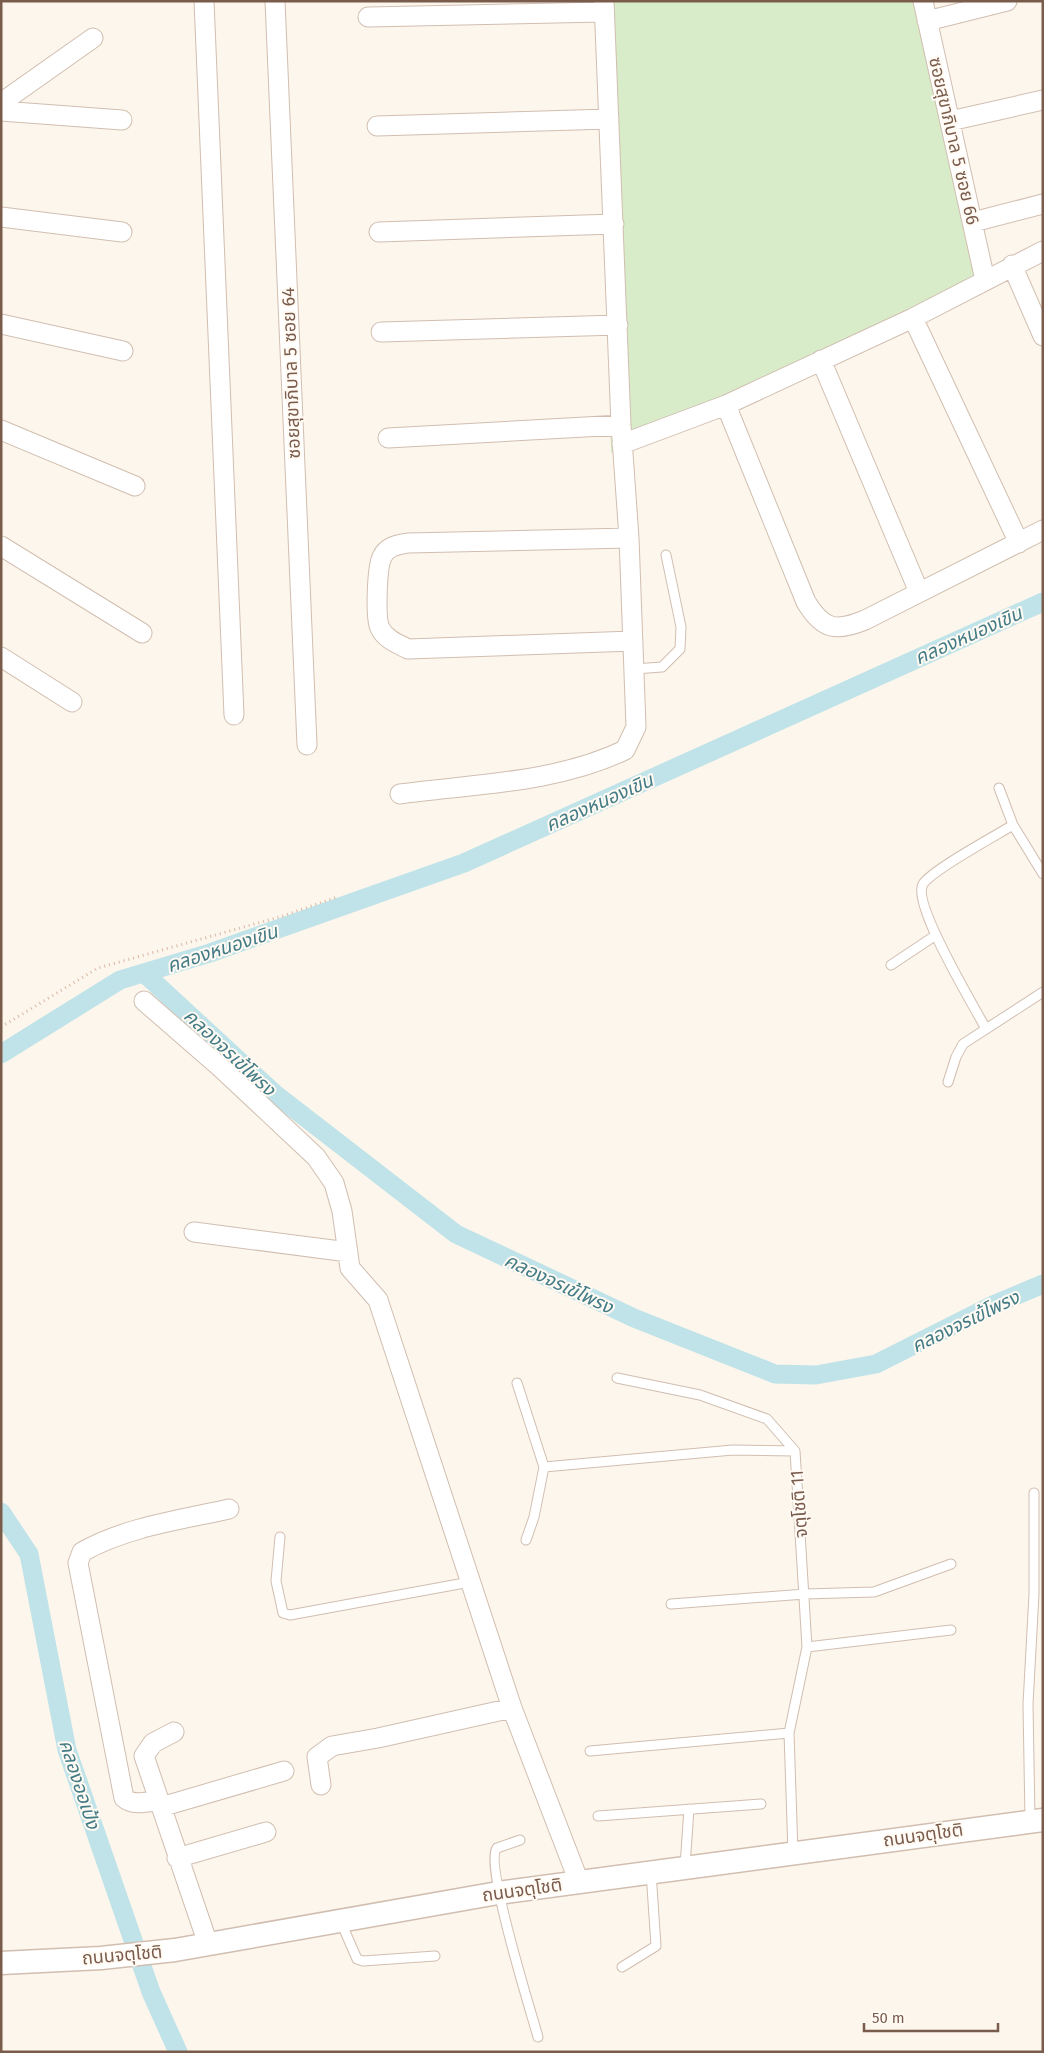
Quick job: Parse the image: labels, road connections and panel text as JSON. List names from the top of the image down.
{
  "streets": {
    "street": ["ซอยสุขาภิบาล 5 ซอย 66", "ซอยสุขาภิบาล 5 ซอย 64", "ถนนจตุโชติ"],
    "lane": ["จตุโชติ 11"]
  },
  "crossings": [
    ["จตุโชติ 11", "ถนนจตุโชติ"]
  ],
  "water": ["คลองหนองเขิน", "คลองจรเข้โพรง", "คลองออเป้ง"],
  "scale_bar": "50 m"
}
